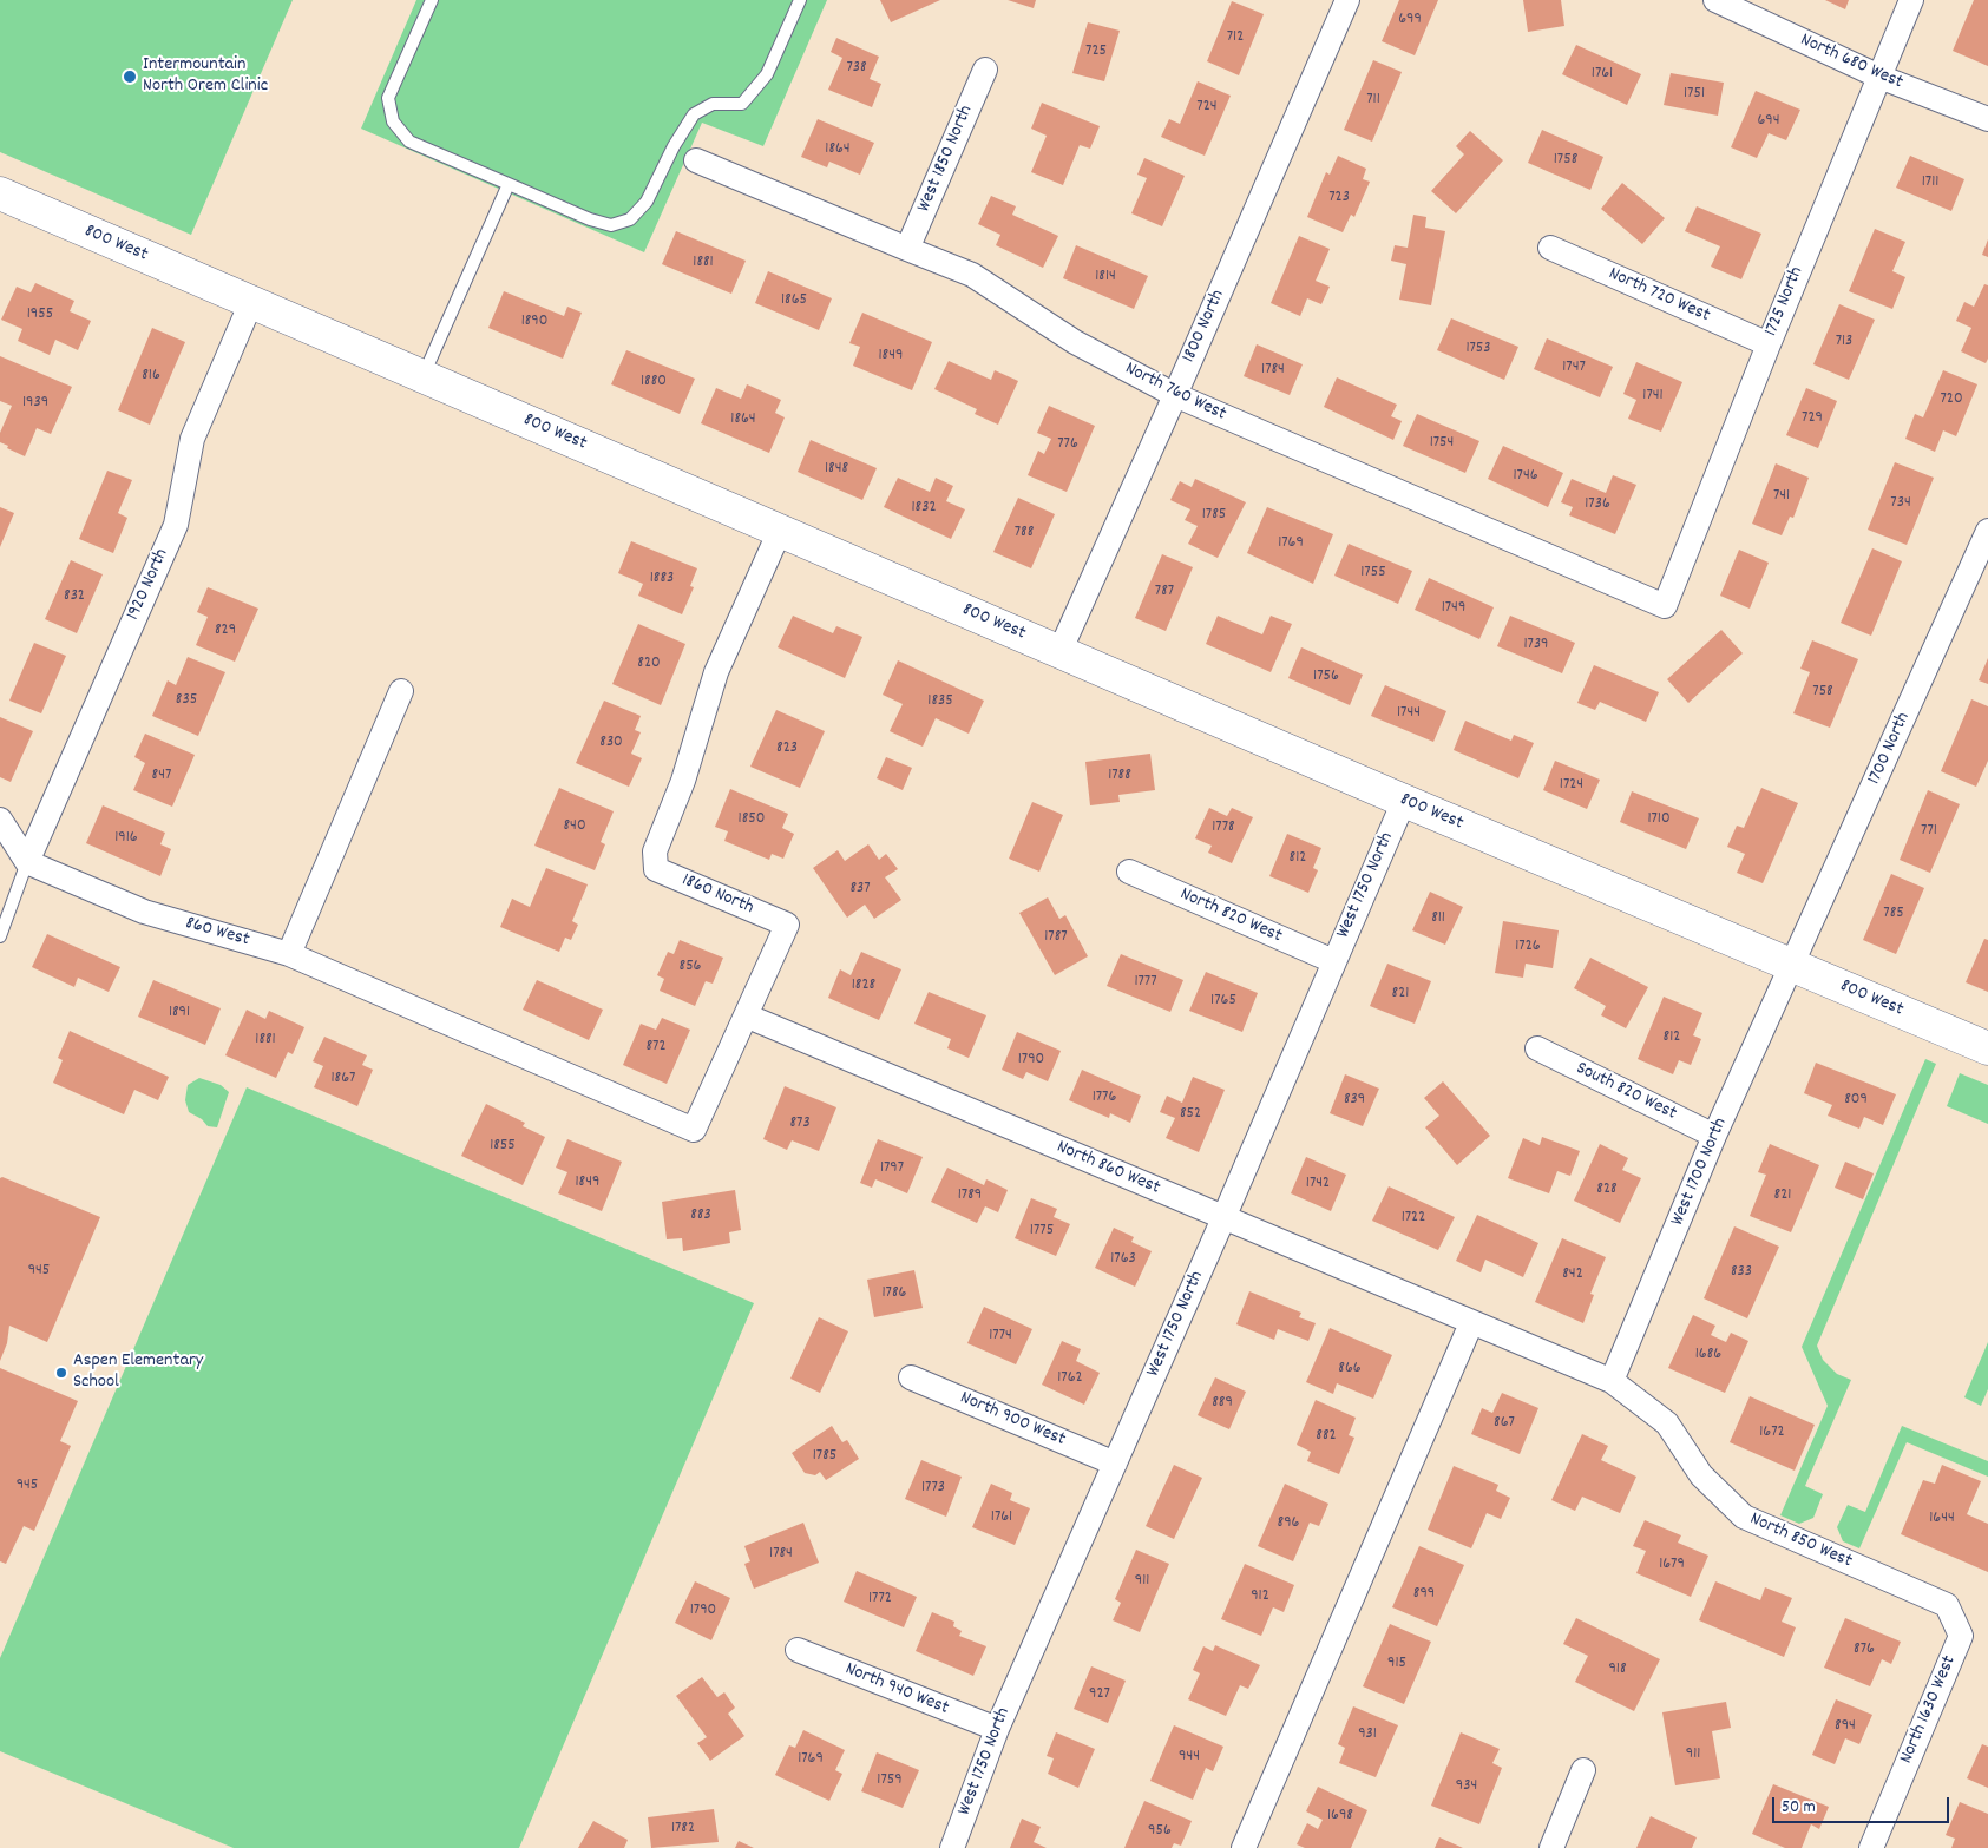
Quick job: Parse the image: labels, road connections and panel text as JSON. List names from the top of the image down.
{
  "streets": {
    "street": [
      "North 680 West",
      "West 1850 North",
      "800 West",
      "North 720 West",
      "1725 North",
      "1800 North",
      "North 760 West",
      "1920 North",
      "1700 North",
      "West 1750 North",
      "1860 North",
      "North 820 West",
      "860 West",
      "South 820 West",
      "North 860 West",
      "West 1700 North",
      "North 900 West",
      "North 850 West",
      "North 940 West",
      "North 1630 West"
    ]
  },
  "crossings": [
    ["North 680 West", "1725 North"],
    ["West 1850 North", "North 760 West"],
    ["800 West", "1800 North"],
    ["800 West", "1920 North"],
    ["800 West", "1700 North"],
    ["800 West", "West 1750 North"],
    ["800 West", "1860 North"],
    ["800 West", "West 1700 North"],
    ["North 720 West", "1725 North"],
    ["1725 North", "North 760 West"],
    ["1800 North", "North 760 West"],
    ["1920 North", "860 West"],
    ["1700 North", "West 1700 North"],
    ["West 1750 North", "North 820 West"],
    ["West 1750 North", "North 860 West"],
    ["West 1750 North", "North 900 West"],
    ["West 1750 North", "North 940 West"],
    ["1860 North", "860 West"],
    ["1860 North", "North 860 West"],
    ["South 820 West", "West 1700 North"],
    ["North 860 West", "North 850 West"],
    ["West 1700 North", "North 850 West"],
    ["North 850 West", "North 1630 West"]
  ],
  "places": ["Intermountain North Orem Clinic", "Aspen Elementary School"],
  "house_numbers": [
    "699",
    "712",
    "725",
    "738",
    "1761",
    "1751",
    "711",
    "724",
    "694",
    "1864",
    "1758",
    "1711",
    "723",
    "1881",
    "1814",
    "1865",
    "1955",
    "1890",
    "713",
    "1753",
    "1849",
    "1747",
    "1784",
    "816",
    "1880",
    "1741",
    "720",
    "1939",
    "729",
    "1864",
    "1754",
    "776",
    "1848",
    "1746",
    "741",
    "734",
    "1736",
    "1832",
    "1785",
    "788",
    "1769",
    "1755",
    "1883",
    "787",
    "832",
    "1749",
    "829",
    "1739",
    "820",
    "1756",
    "758",
    "835",
    "1835",
    "1744",
    "830",
    "823",
    "847",
    "1788",
    "1724",
    "1850",
    "1710",
    "840",
    "1778",
    "771",
    "1916",
    "812",
    "837",
    "785",
    "811",
    "1787",
    "1726",
    "856",
    "1777",
    "1828",
    "821",
    "1765",
    "1891",
    "812",
    "1881",
    "872",
    "1790",
    "1867",
    "1776",
    "839",
    "809",
    "852",
    "873",
    "1855",
    "1797",
    "1849",
    "1742",
    "828",
    "1789",
    "821",
    "883",
    "1722",
    "1775",
    "1763",
    "945",
    "833",
    "842",
    "1786",
    "1774",
    "1686",
    "866",
    "1762",
    "889",
    "867",
    "1672",
    "882",
    "1785",
    "945",
    "1773",
    "1761",
    "1644",
    "896",
    "1784",
    "1679",
    "911",
    "899",
    "912",
    "1772",
    "1790",
    "876",
    "915",
    "918",
    "927",
    "894",
    "931",
    "911",
    "944",
    "1769",
    "1759",
    "934",
    "1698",
    "1782",
    "956"
  ],
  "scale_bar": "50 m"
}
